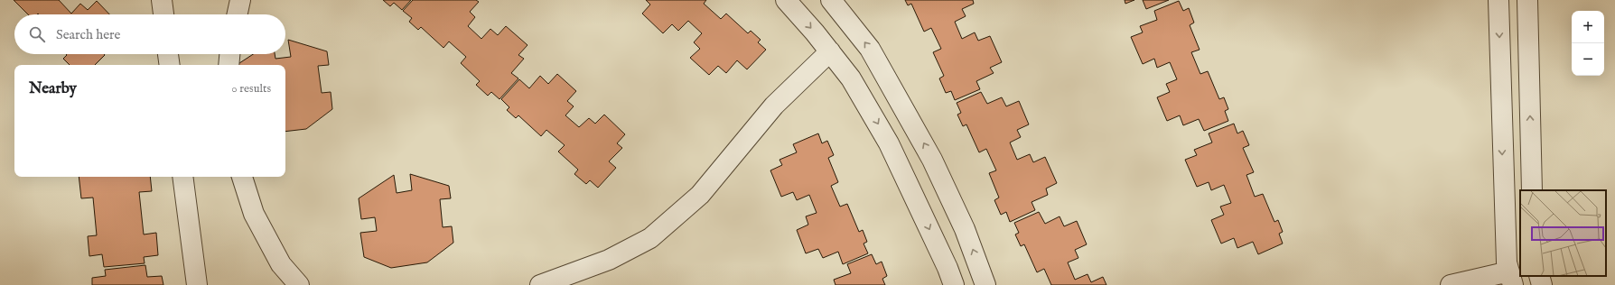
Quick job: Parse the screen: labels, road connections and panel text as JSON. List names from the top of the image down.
{
  "page": {
    "map_buttons": ["+", "−"],
    "search": "Search here",
    "heading": ["Nearby", "0 results"]
  }
}
